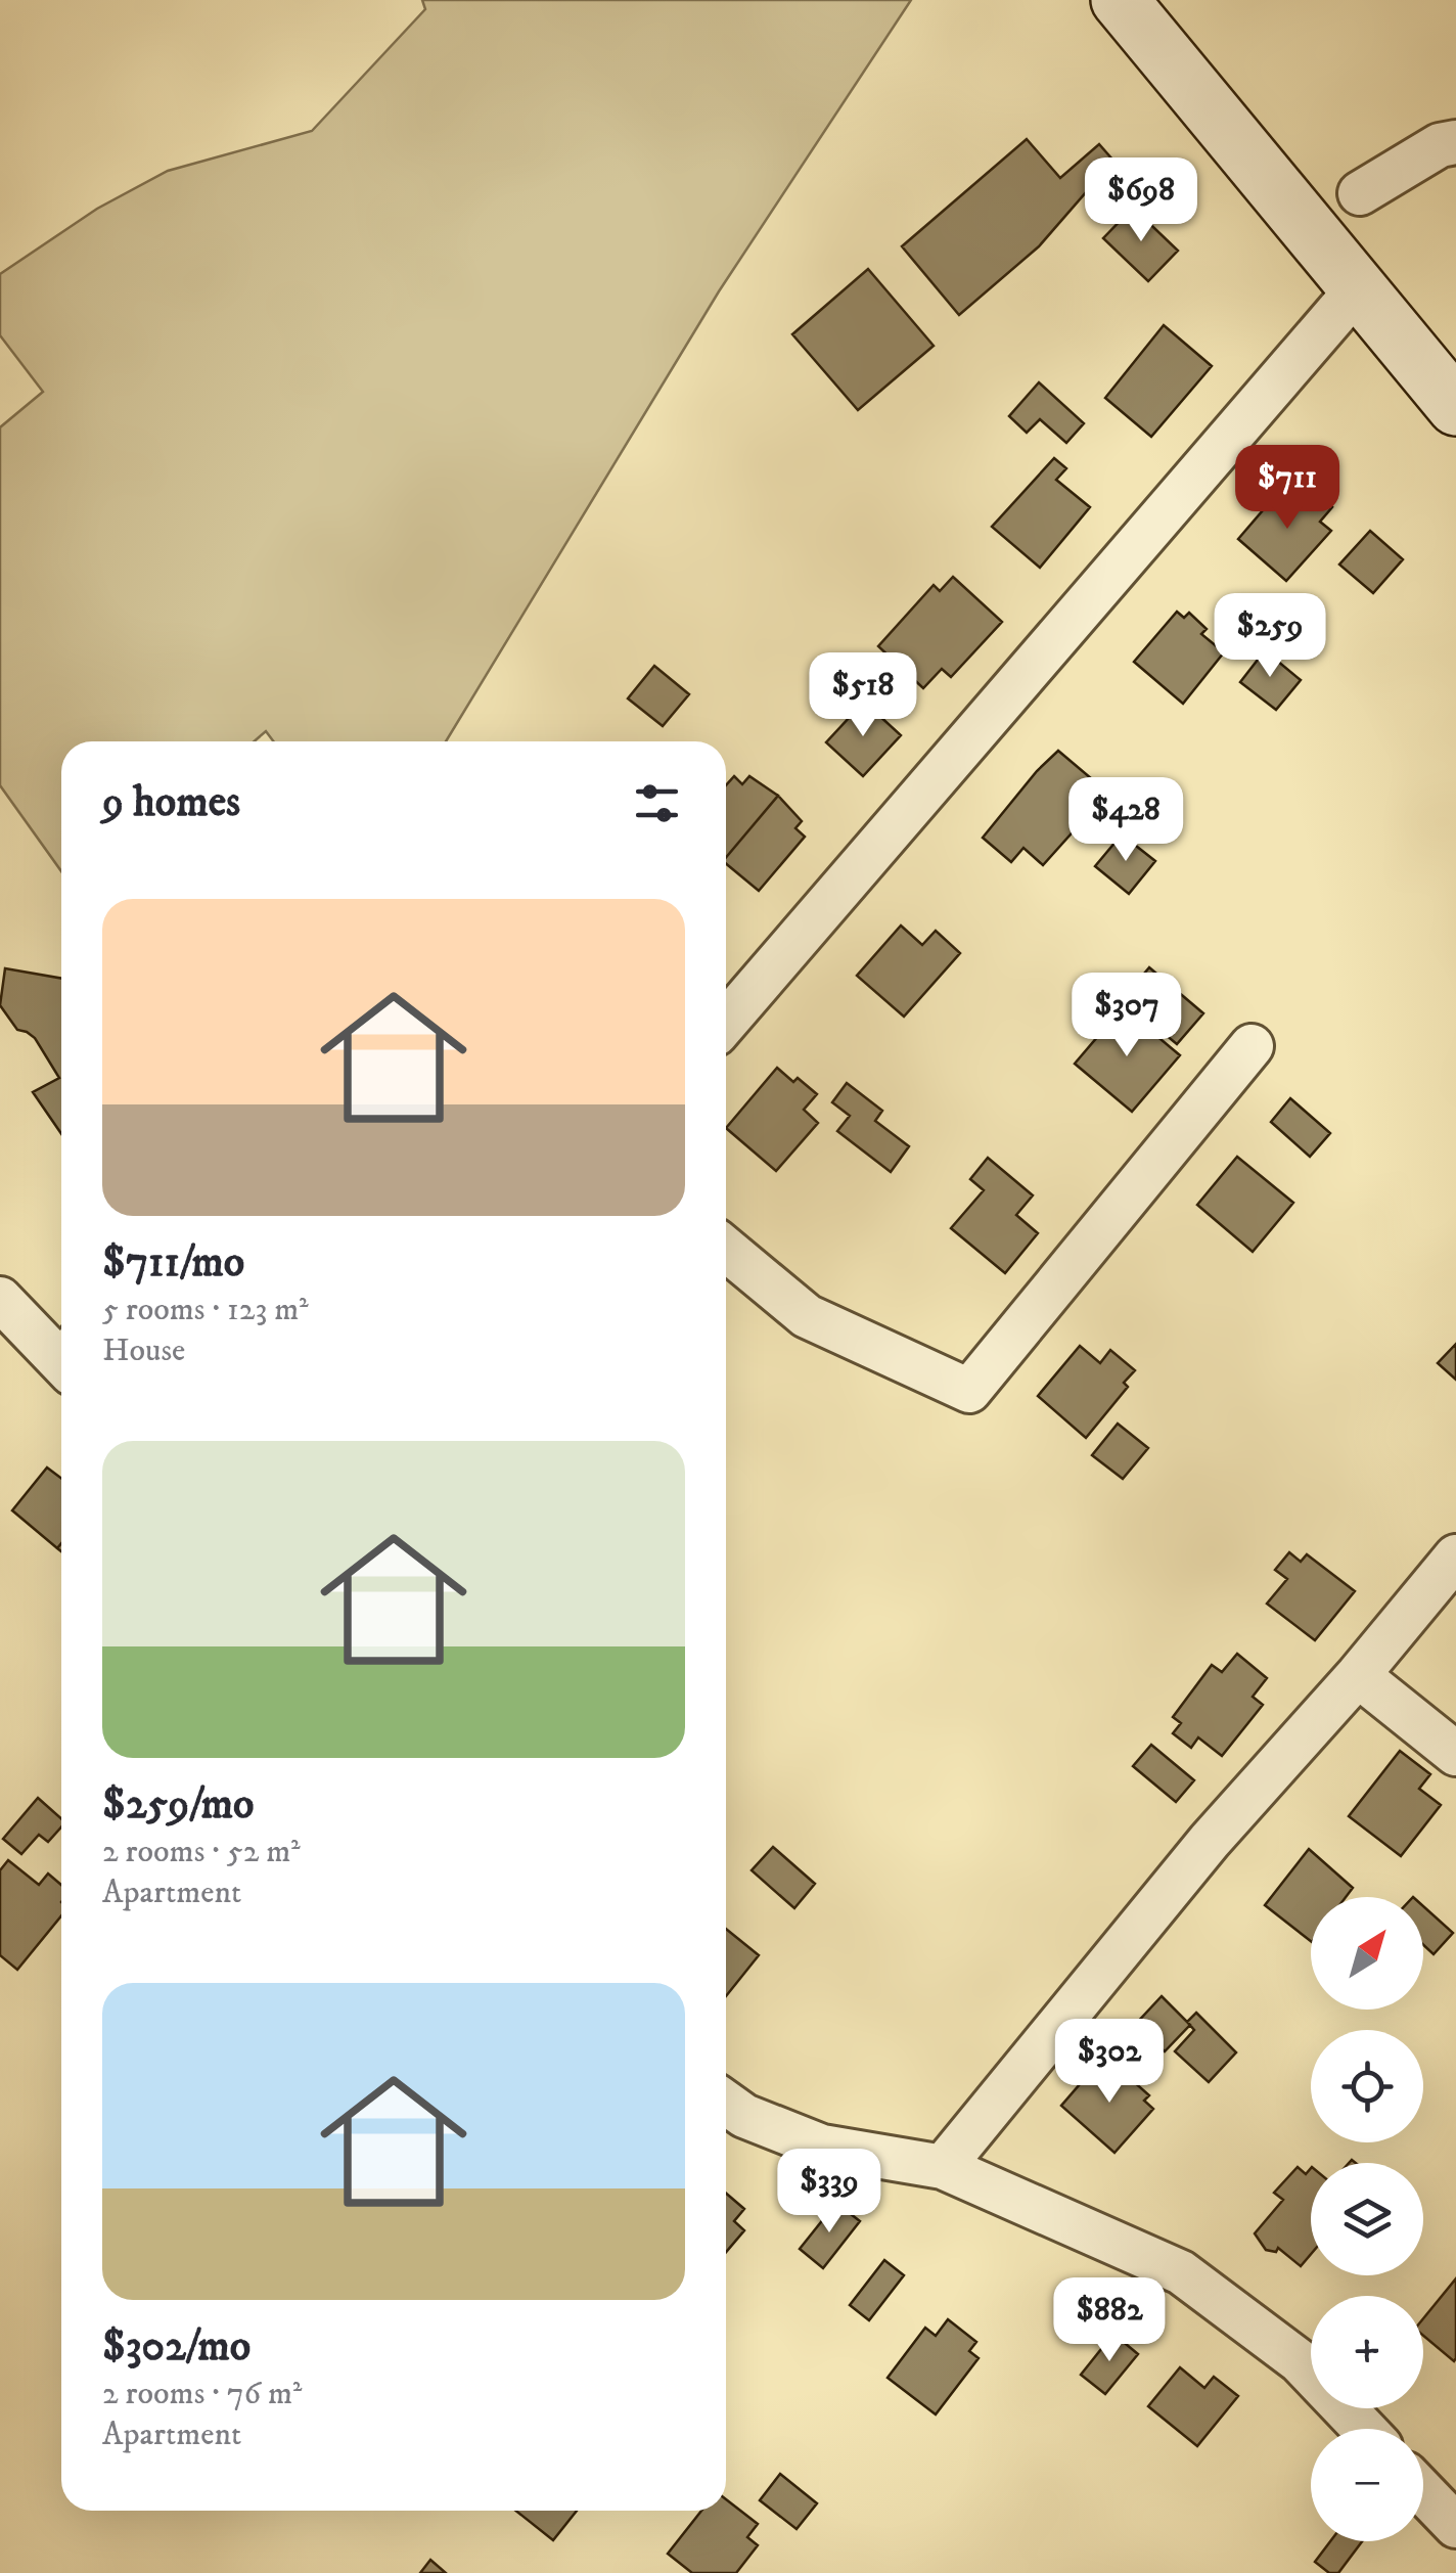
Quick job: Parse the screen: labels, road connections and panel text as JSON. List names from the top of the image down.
{
  "north": "top right",
  "page": {
    "price": [
      "$698",
      "$711",
      "$259",
      "$518",
      "$428",
      "$307",
      "$302",
      "$339",
      "$882"
    ],
    "heading": "9 homes",
    "list": [
      {
        "name": "$711/mo",
        "note": "5 rooms · 123 m² · House"
      },
      {
        "name": "$259/mo",
        "note": "2 rooms · 52 m² · Apartment"
      },
      {
        "name": "$302/mo",
        "note": "2 rooms · 76 m² · Apartment"
      }
    ],
    "map_buttons": ["+", "−"]
  }
}
